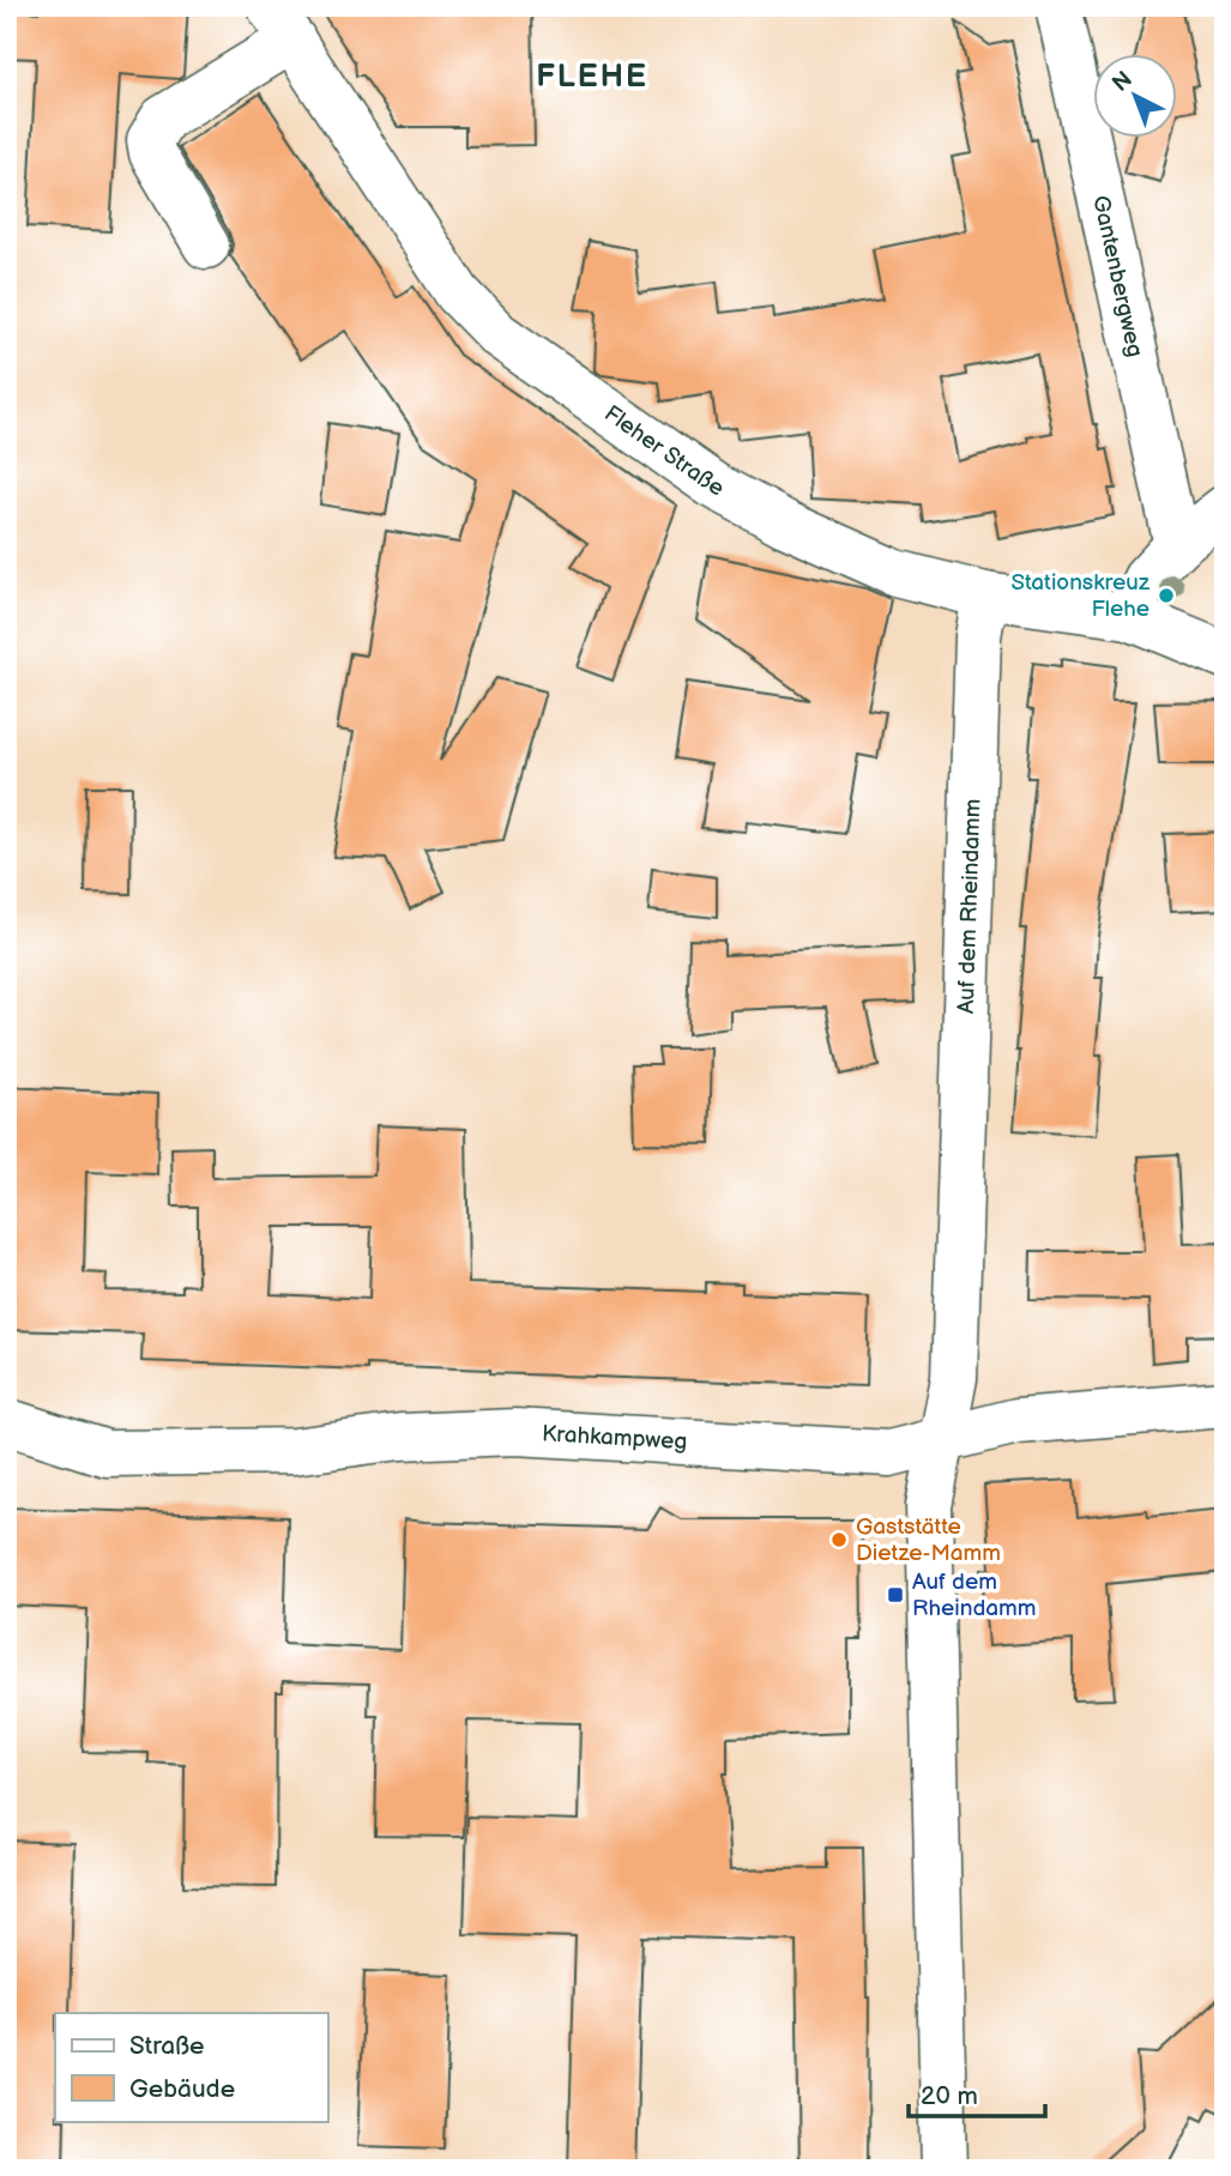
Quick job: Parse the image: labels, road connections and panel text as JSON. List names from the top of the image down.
{
  "streets": {
    "street": [
      "Gantenbergweg",
      "Fleher Straße",
      "Auf dem Rheindamm",
      "Krahkampweg"
    ]
  },
  "crossings": [
    ["Fleher Straße", "Auf dem Rheindamm"],
    ["Auf dem Rheindamm", "Krahkampweg"]
  ],
  "districts": ["FLEHE"],
  "places": {
    "other": ["Stationskreuz Flehe", "Gaststätte Dietze-Mamm"],
    "transit": ["Auf dem Rheindamm"]
  },
  "legend": ["Straße", "Gebäude"],
  "scale_bar": "20 m",
  "north": "top left"
}
